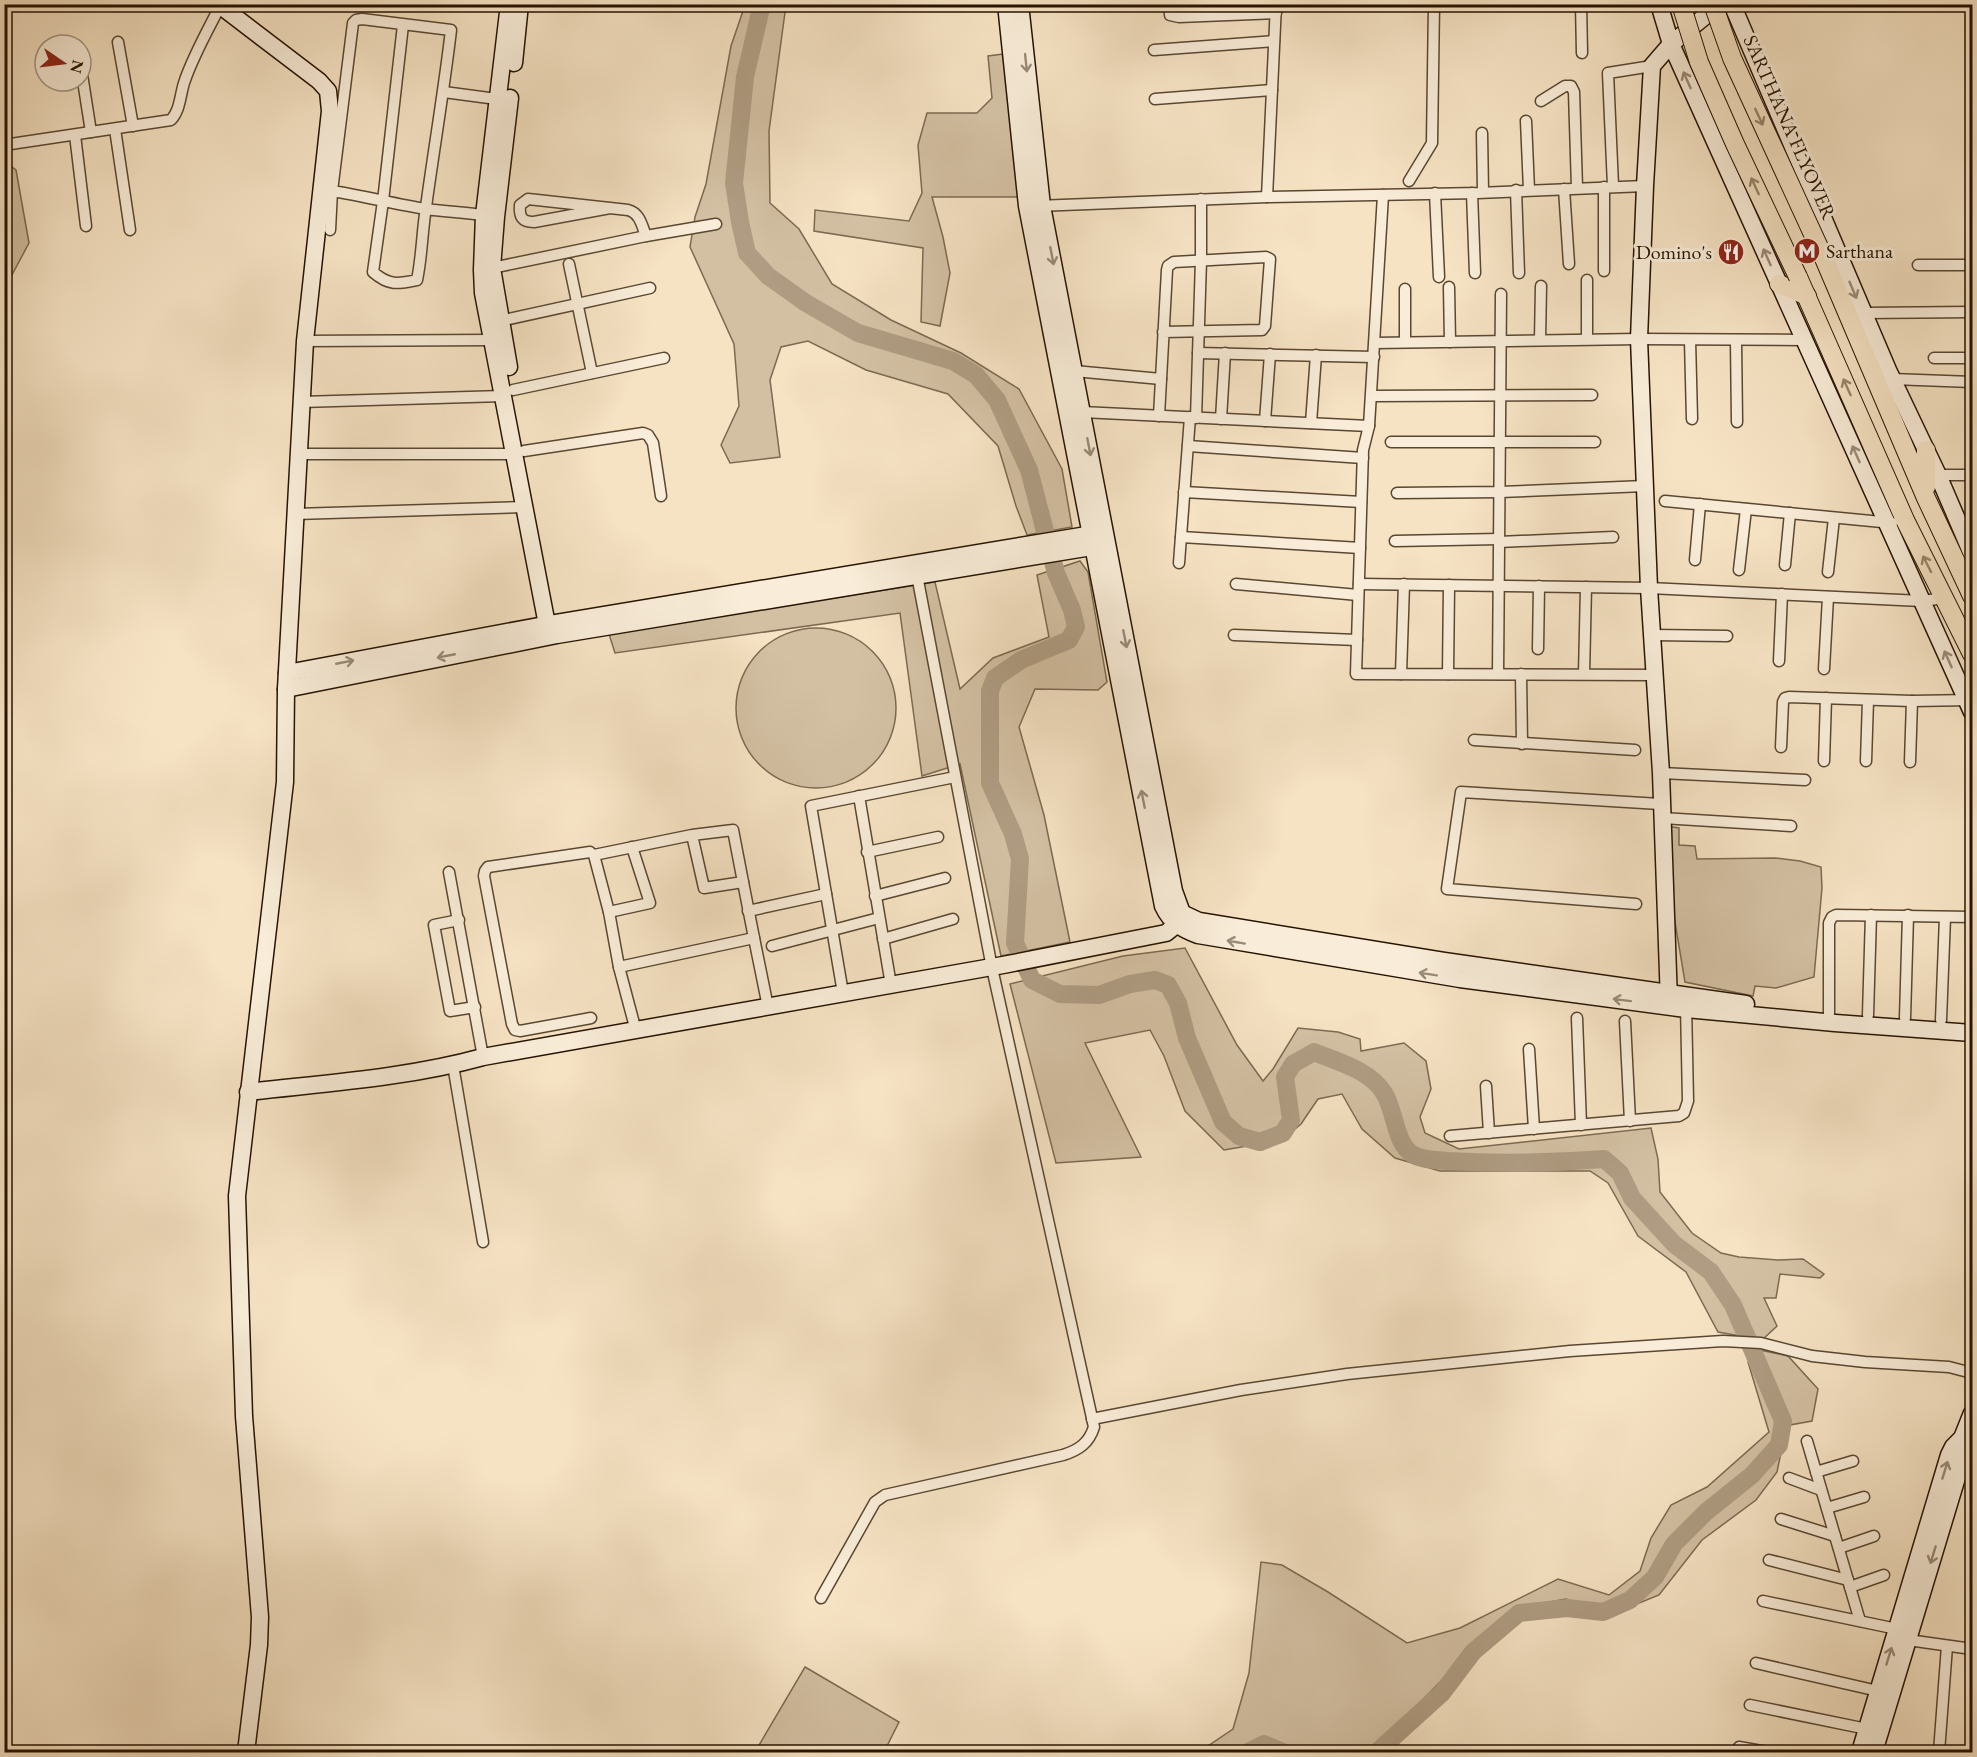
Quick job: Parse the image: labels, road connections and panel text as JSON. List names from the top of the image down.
{
  "streets": {
    "main road": ["SARTHANA FLYOVER"]
  },
  "places": {
    "metro station": ["Sarthana"],
    "restaurant": ["Domino's"]
  },
  "north": "right"
}
